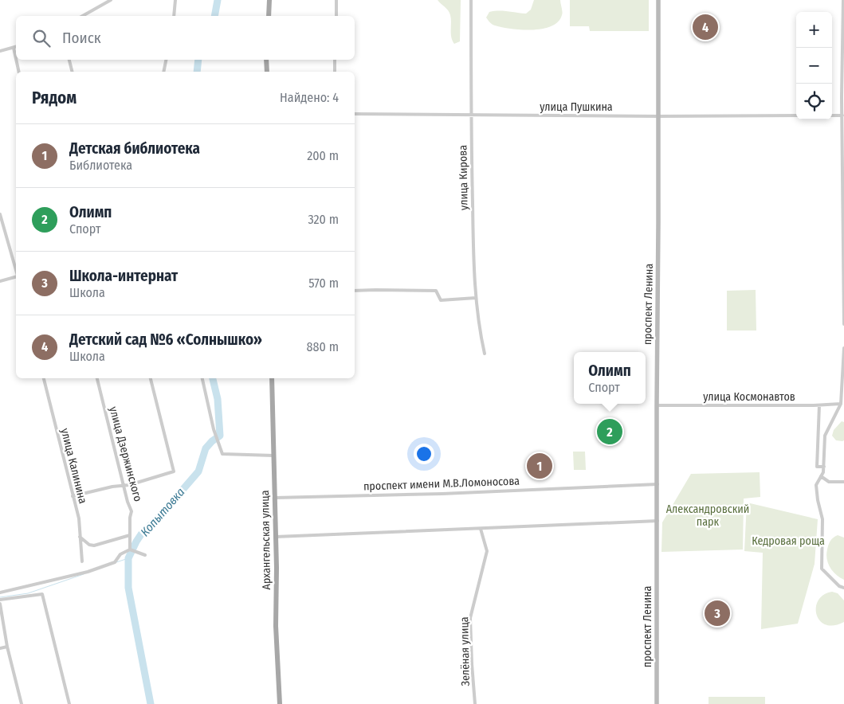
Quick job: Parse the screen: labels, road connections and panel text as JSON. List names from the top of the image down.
{
  "streets": {
    "main road": ["Архангельская улица"],
    "street": [
      "улица Пушкина",
      "улица Кирова",
      "проспект Ленина",
      "улица Космонавтов",
      "улица Дзержинского",
      "улица Калинина",
      "проспект имени М.В.Ломоносова",
      "Зелёная улица"
    ]
  },
  "crossings": [
    ["улица Пушкина", "улица Кирова"],
    ["улица Пушкина", "проспект Ленина"],
    ["проспект Ленина", "улица Космонавтов"],
    ["проспект Ленина", "проспект имени М.В.Ломоносова"],
    ["проспект имени М.В.Ломоносова", "Архангельская улица"]
  ],
  "water": ["Копытовка"],
  "parks": ["Александровский парк", "Кедровая роща"],
  "page": {
    "map_buttons": ["+", "−"],
    "pins": [
      "4",
      "2",
      "1",
      "3"
    ],
    "search": "Поиск",
    "heading": ["Рядом", "Найдено: 4"],
    "list": [
      {
        "mark": "1",
        "name": "Детская библиотека",
        "note": "Библиотека",
        "value": "200 m"
      },
      {
        "mark": "2",
        "name": "Олимп",
        "note": "Спорт",
        "value": "320 m"
      },
      {
        "mark": "3",
        "name": "Школа-интернат",
        "note": "Школа",
        "value": "570 m"
      },
      {
        "mark": "4",
        "name": "Детский сад №6 «Солнышко»",
        "note": "Школа",
        "value": "880 m"
      }
    ],
    "popup": ["Олимп", "Спорт"]
  }
}
